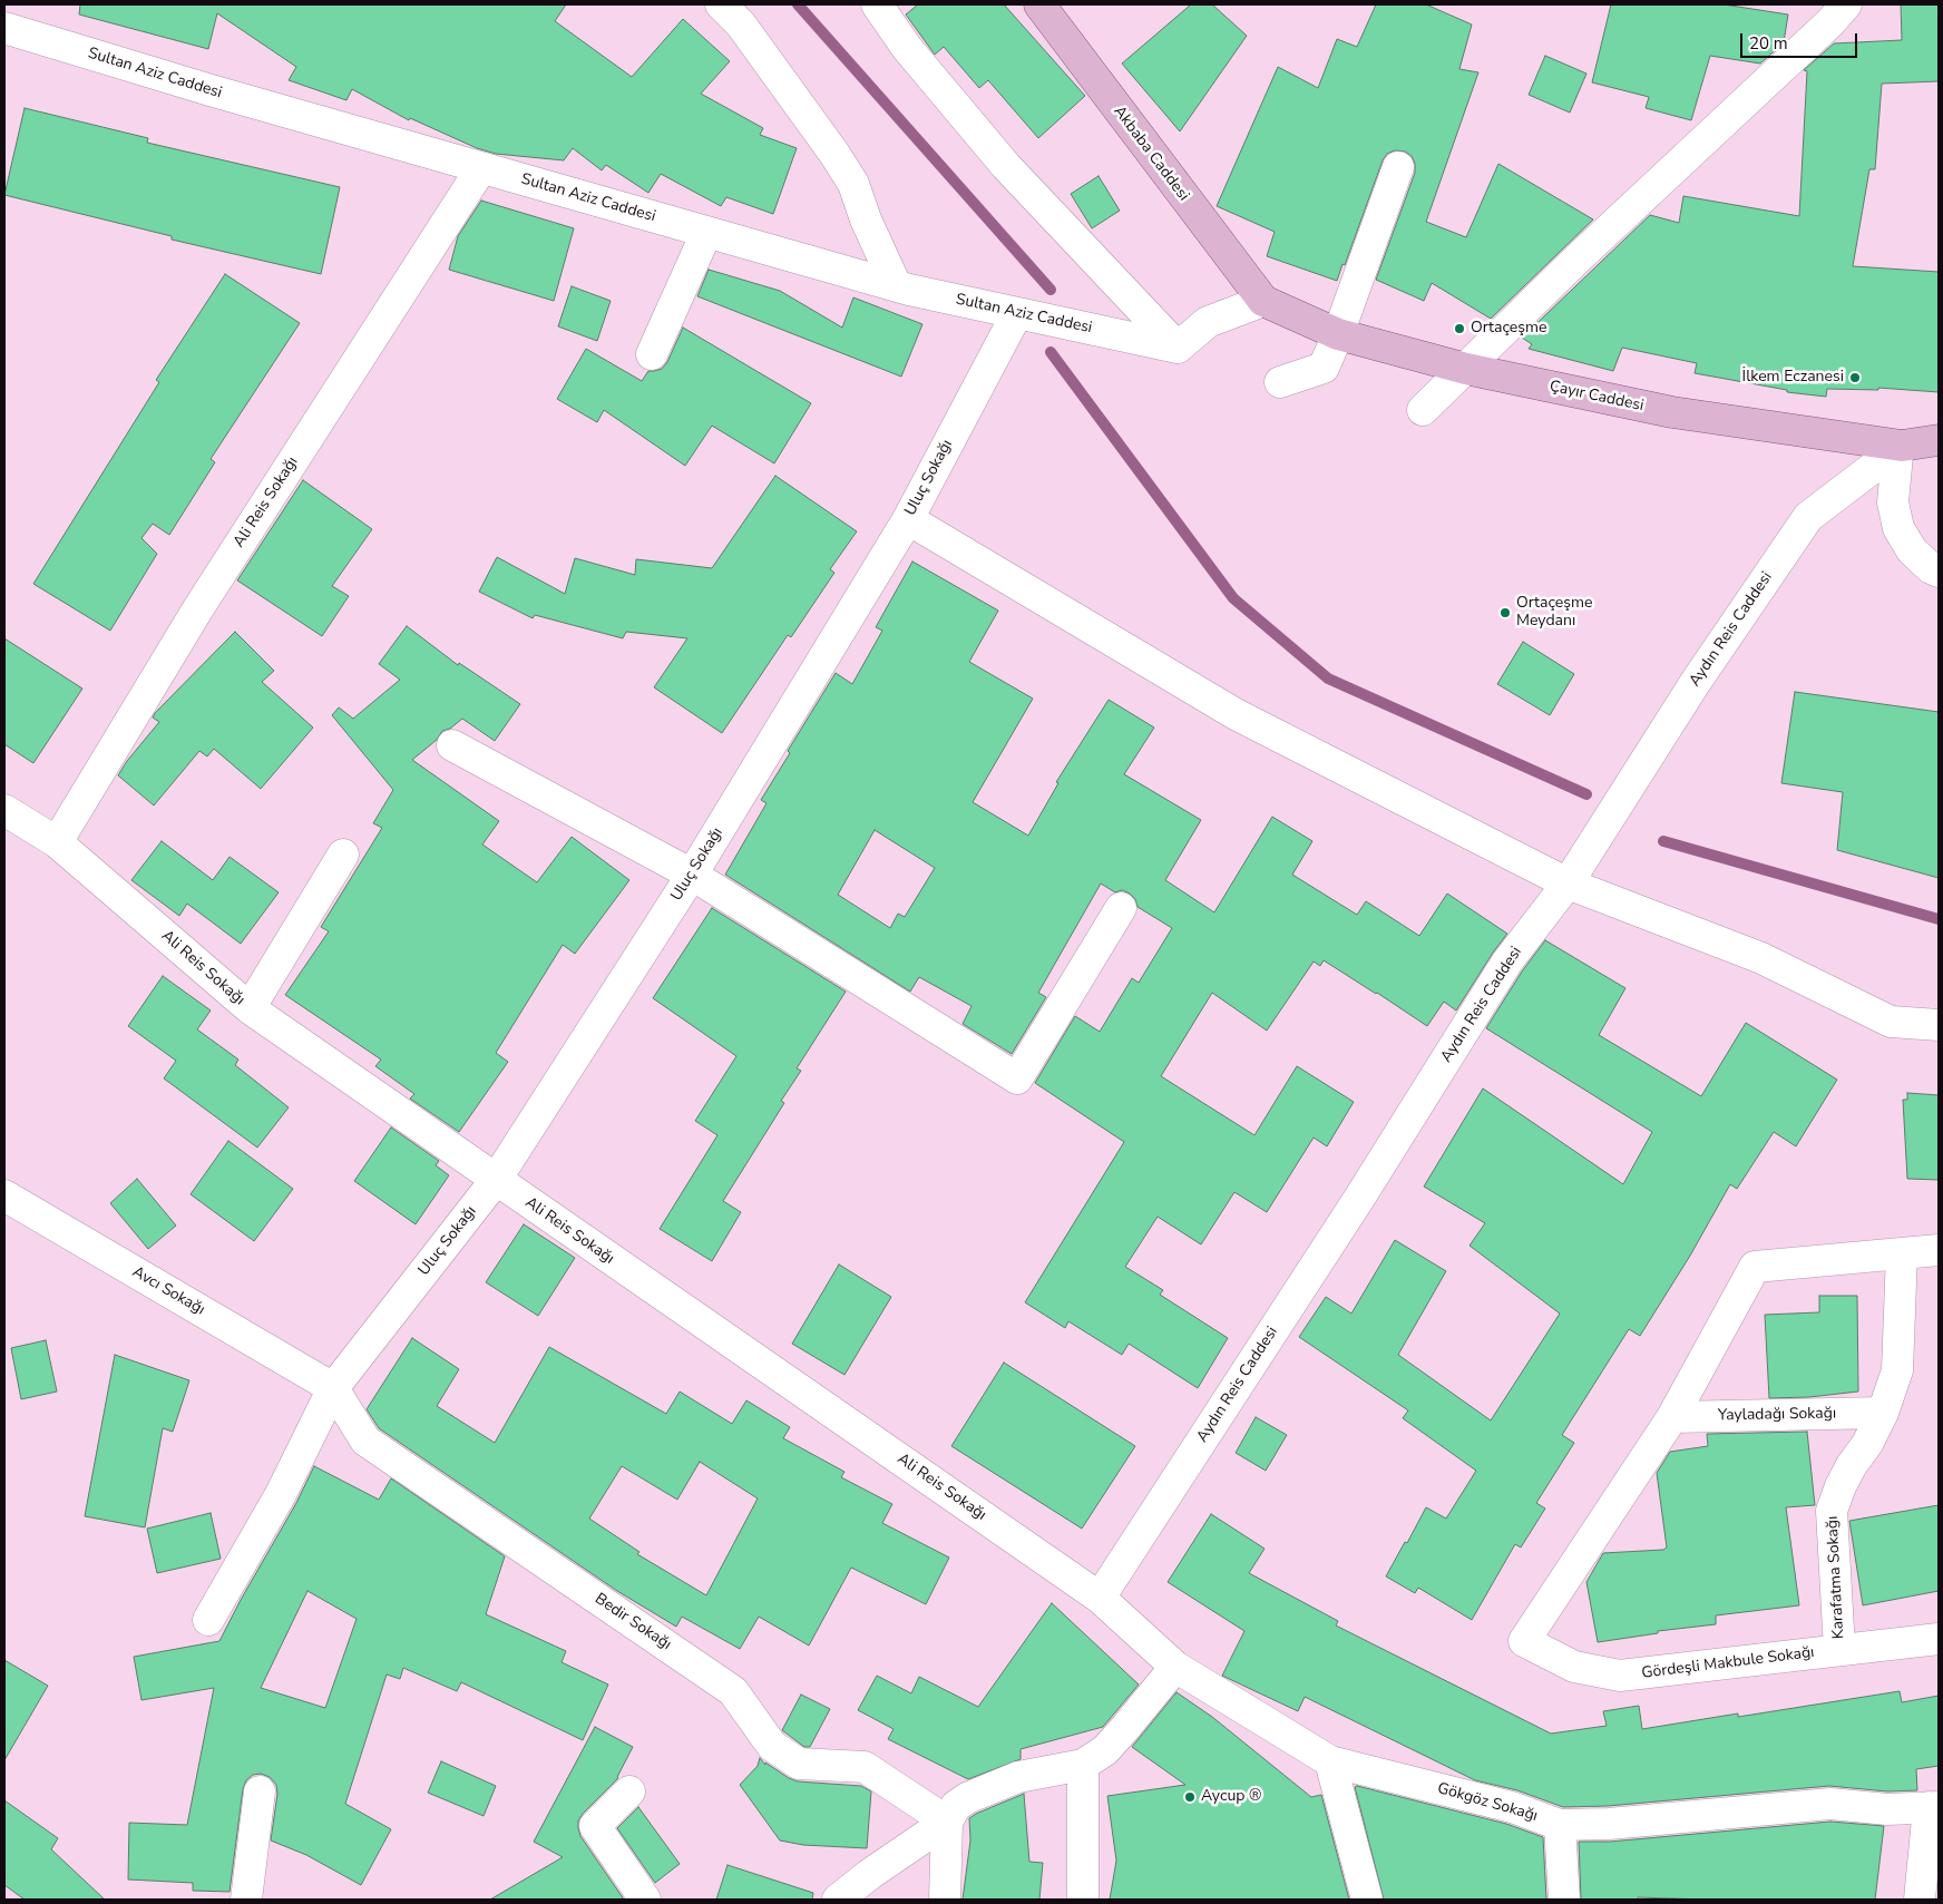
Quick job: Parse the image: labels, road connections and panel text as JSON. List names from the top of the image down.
{
  "streets": {
    "main road": ["Akbaba Caddesi", "Çayır Caddesi"],
    "street": [
      "Sultan Aziz Caddesi",
      "Uluç Sokağı",
      "Ali Reis Sokağı",
      "Aydın Reis Caddesi",
      "Avcı Sokağı",
      "Yayladağı Sokağı",
      "Karafatma Sokağı",
      "Bedir Sokağı",
      "Gördeşli Makbule Sokağı",
      "Gökgöz Sokağı"
    ]
  },
  "crossings": [
    ["Sultan Aziz Caddesi", "Uluç Sokağı"],
    ["Sultan Aziz Caddesi", "Ali Reis Sokağı"],
    ["Akbaba Caddesi", "Çayır Caddesi"],
    ["Çayır Caddesi", "Aydın Reis Caddesi"],
    ["Uluç Sokağı", "Ali Reis Sokağı"],
    ["Uluç Sokağı", "Avcı Sokağı"],
    ["Uluç Sokağı", "Bedir Sokağı"],
    ["Ali Reis Sokağı", "Aydın Reis Caddesi"],
    ["Ali Reis Sokağı", "Gökgöz Sokağı"],
    ["Aydın Reis Caddesi", "Gökgöz Sokağı"],
    ["Avcı Sokağı", "Bedir Sokağı"],
    ["Yayladağı Sokağı", "Karafatma Sokağı"],
    ["Yayladağı Sokağı", "Gördeşli Makbule Sokağı"],
    ["Karafatma Sokağı", "Gördeşli Makbule Sokağı"]
  ],
  "places": [
    "Ortaçeşme",
    "İlkem Eczanesi",
    "Ortaçeşme Meydanı",
    "Aycup ®"
  ],
  "scale_bar": "20 m"
}
